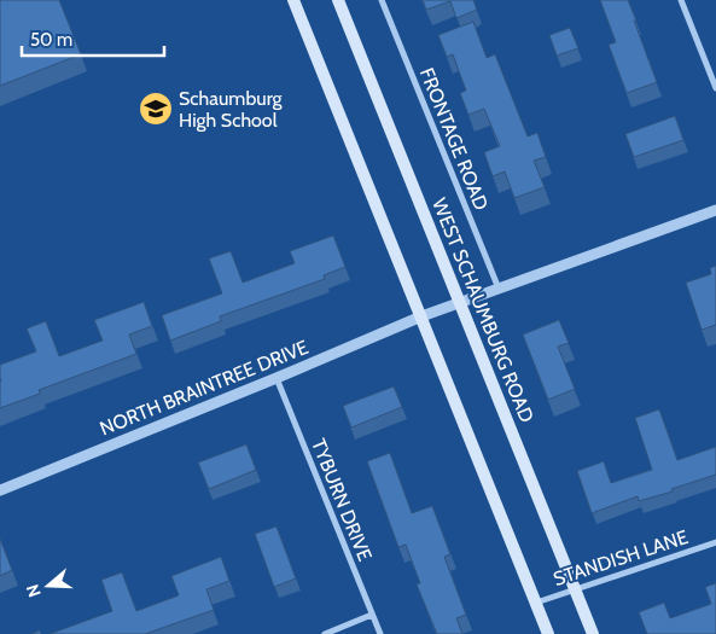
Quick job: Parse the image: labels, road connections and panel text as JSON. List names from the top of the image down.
{
  "streets": {
    "main road": ["WEST SCHAUMBURG ROAD"],
    "street": [
      "FRONTAGE ROAD",
      "NORTH BRAINTREE DRIVE",
      "TYBURN DRIVE",
      "STANDISH LANE"
    ]
  },
  "crossings": [
    ["FRONTAGE ROAD", "NORTH BRAINTREE DRIVE"],
    ["WEST SCHAUMBURG ROAD", "NORTH BRAINTREE DRIVE"],
    ["WEST SCHAUMBURG ROAD", "STANDISH LANE"],
    ["NORTH BRAINTREE DRIVE", "TYBURN DRIVE"]
  ],
  "places": {
    "school or university": ["Schaumburg High School"]
  },
  "scale_bar": "50 m",
  "north": "left"
}
